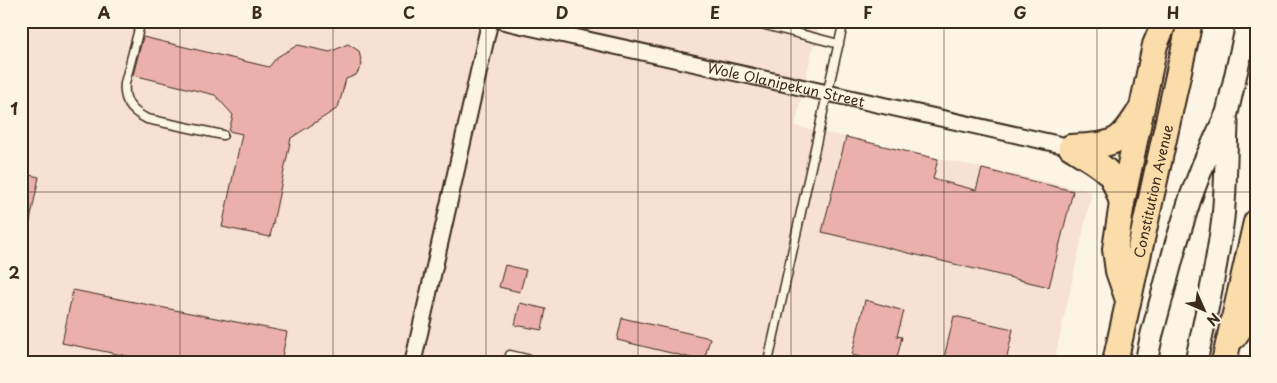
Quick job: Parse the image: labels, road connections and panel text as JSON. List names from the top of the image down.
{
  "streets": {
    "main road": ["Constitution Avenue"],
    "street": ["Wole Olanipekun Street"]
  },
  "north": "bottom right",
  "grid": {
    "columns": [
      "A",
      "B",
      "C",
      "D",
      "E",
      "F",
      "G",
      "H"
    ],
    "rows": ["1", "2"]
  }
}
